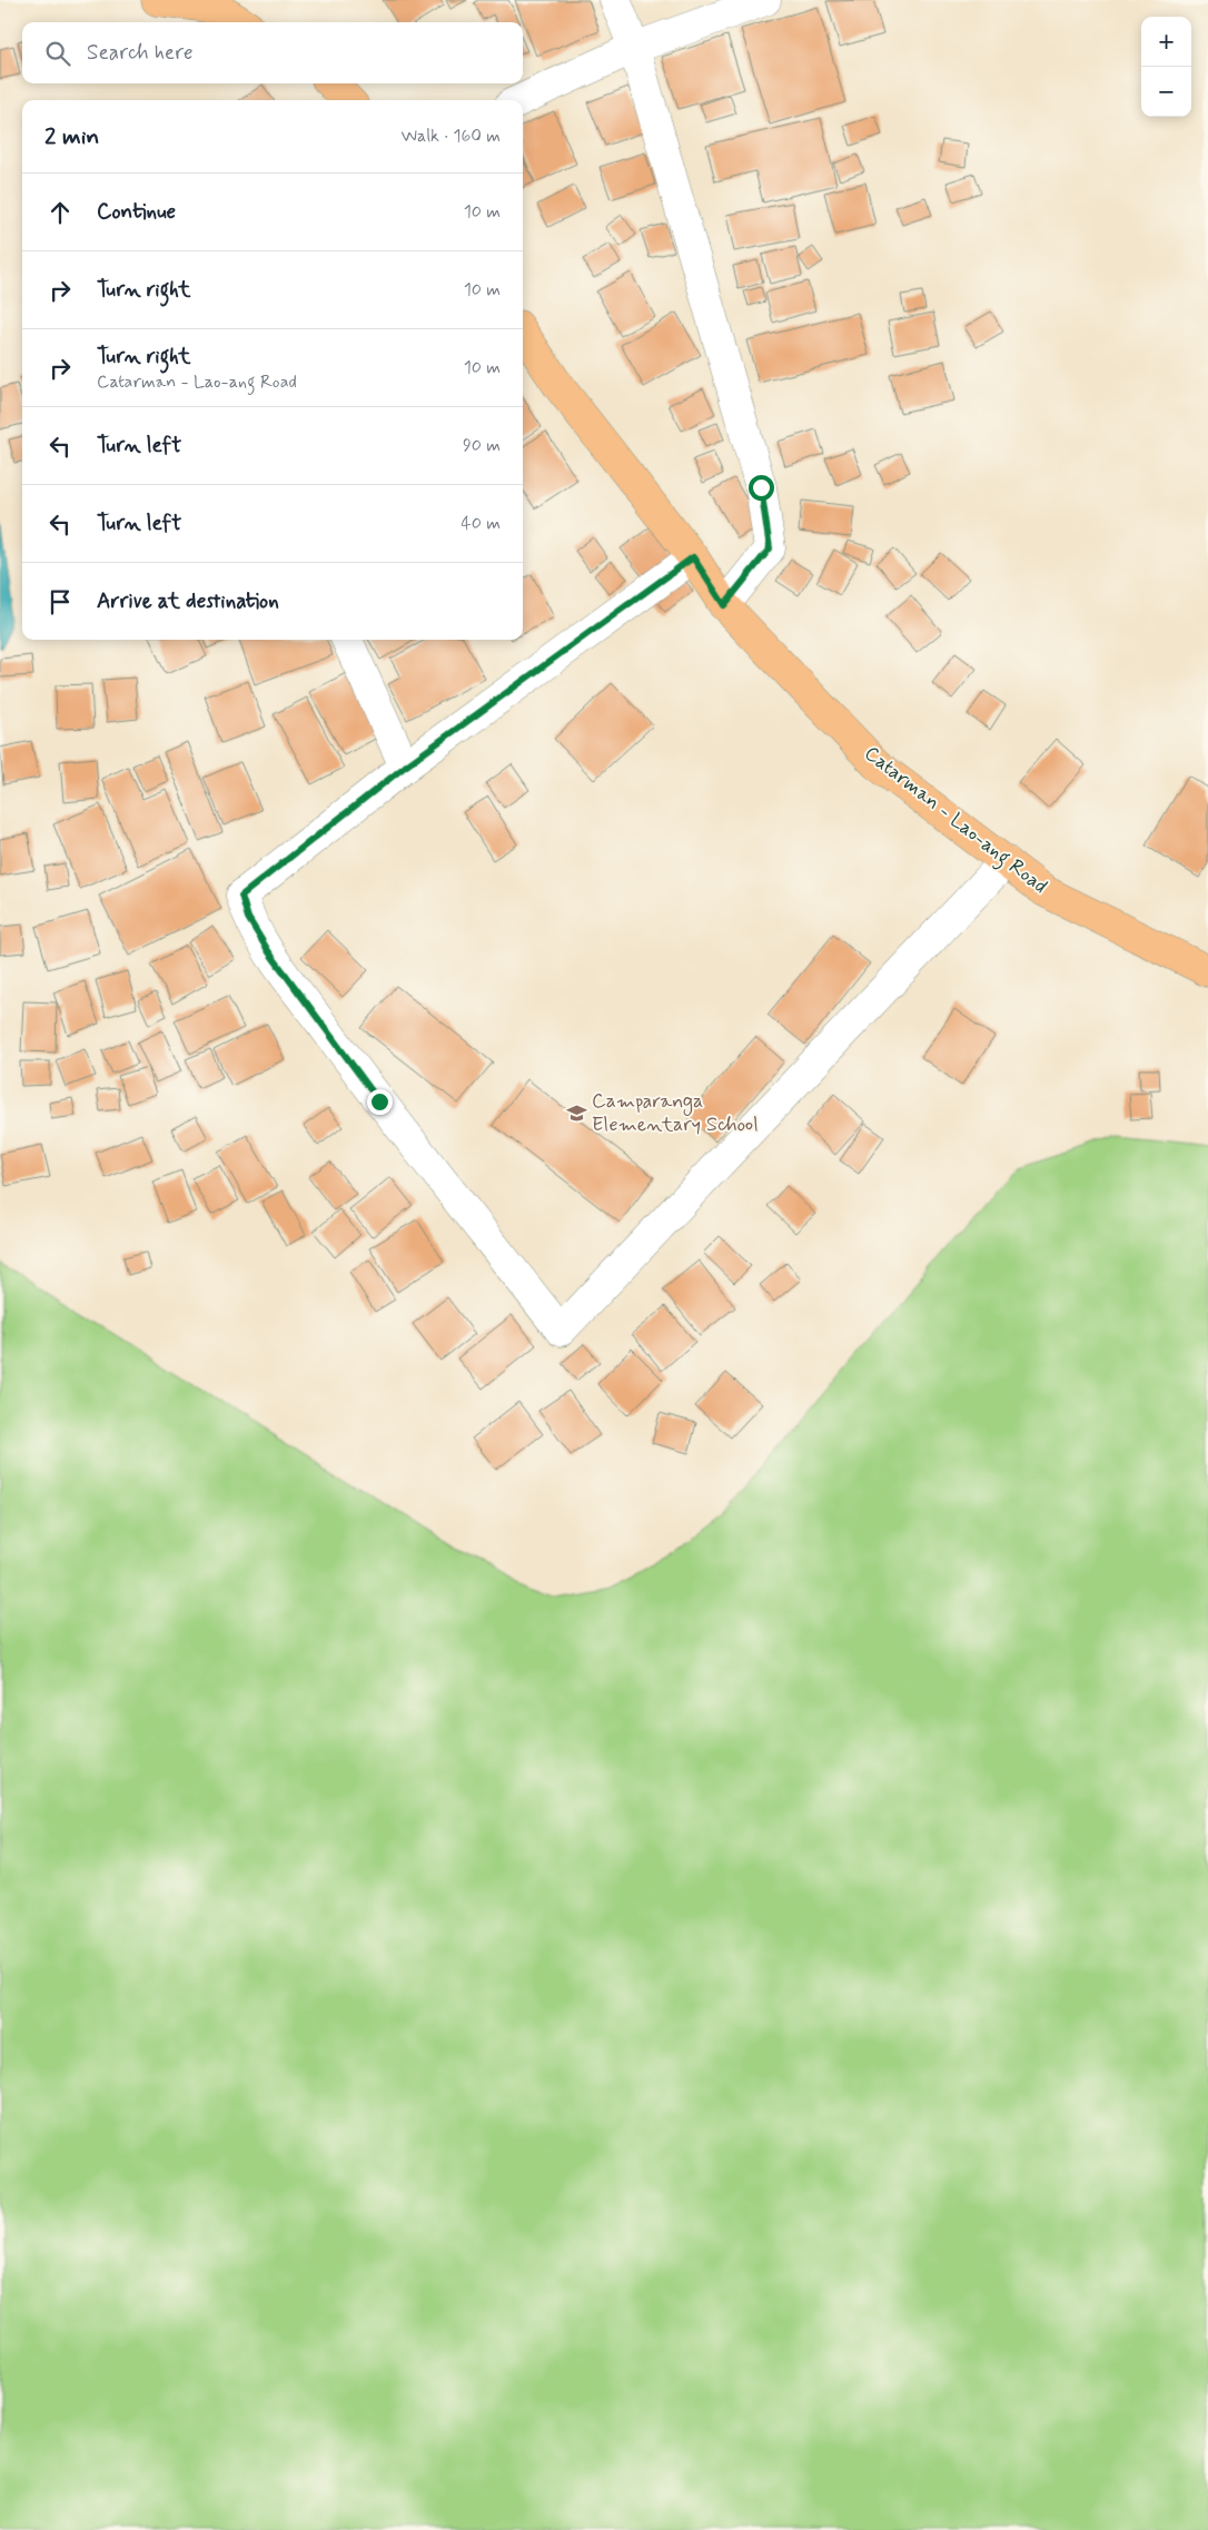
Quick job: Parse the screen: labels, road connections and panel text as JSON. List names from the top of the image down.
{
  "streets": {
    "main road": ["Catarman - Lao-ang Road"]
  },
  "places": {
    "school or university": ["Camparanga Elementary School"]
  },
  "page": {
    "map_buttons": ["+", "−"],
    "search": "Search here",
    "heading": ["2 min", "Walk · 160 m"],
    "list": [
      ["Continue", "10 m"],
      ["Turn right", "10 m"],
      ["Turn right", "Catarman - Lao-ang Road", "10 m"],
      ["Turn left", "90 m"],
      ["Turn left", "40 m"],
      "Arrive at destination"
    ]
  }
}
